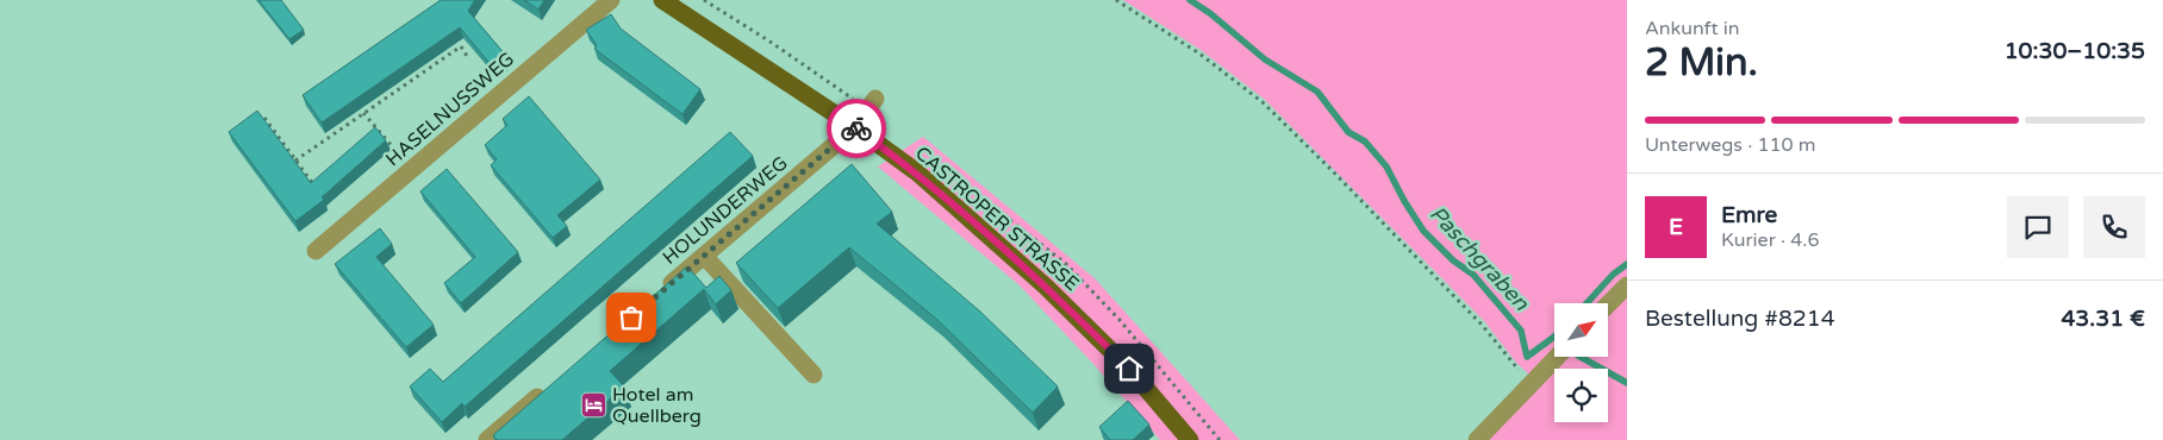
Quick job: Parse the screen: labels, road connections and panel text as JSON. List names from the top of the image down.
{
  "streets": {
    "main road": ["CASTROPER STRASSE"],
    "street": ["HASELNUSSWEG", "HOLUNDERWEG"]
  },
  "crossings": [
    ["HOLUNDERWEG", "CASTROPER STRASSE"]
  ],
  "water": ["Paschgraben"],
  "places": {
    "hotel": ["Hotel am Quellberg"]
  },
  "north": "top right",
  "page": {
    "heading": ["2 Min.", "Ankunft in", "10:30–10:35"],
    "panel": [
      "Emre",
      "Kurier · 4.6",
      "Bestellung #8214",
      "43.31 €"
    ],
    "bar": "Unterwegs · 110 m",
    "round": "E"
  }
}
